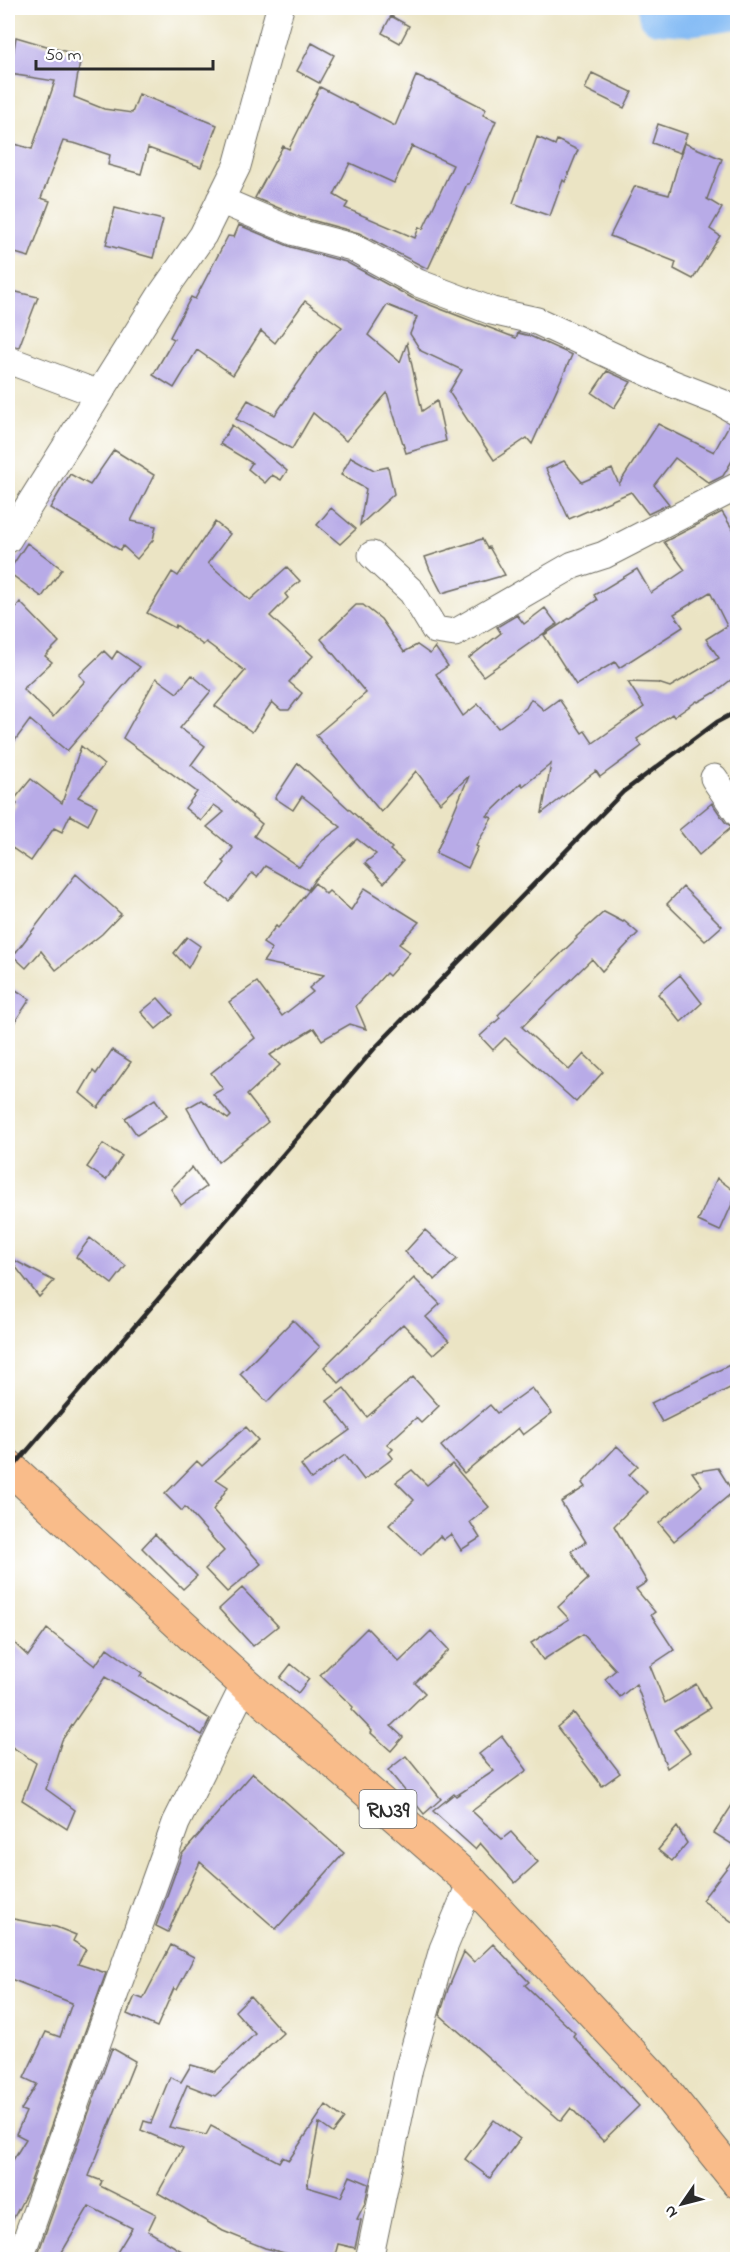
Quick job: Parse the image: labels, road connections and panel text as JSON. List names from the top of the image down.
{
  "streets": {
    "highway": ["RN39"]
  },
  "scale_bar": "50 m",
  "north": "bottom left"
}
